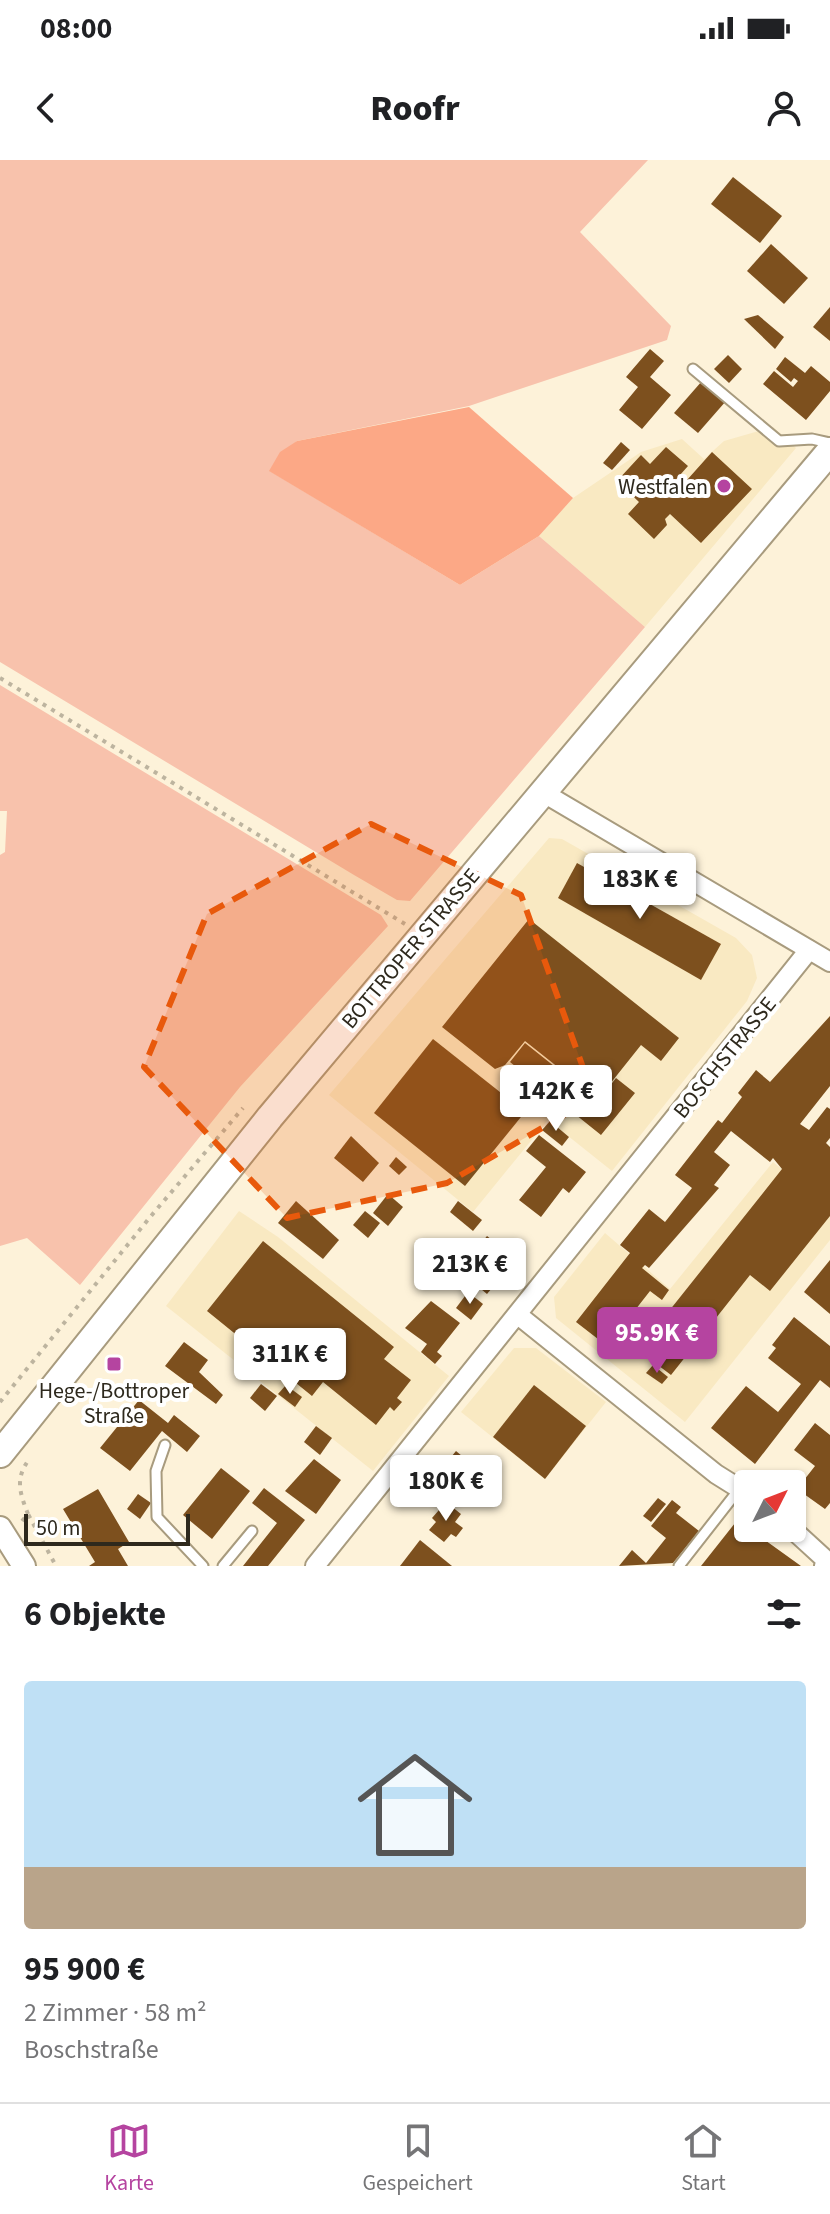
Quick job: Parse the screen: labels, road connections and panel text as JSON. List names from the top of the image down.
{
  "streets": {
    "main road": ["BOTTROPER STRASSE"],
    "street": ["BOSCHSTRASSE"]
  },
  "places": {
    "other": ["Westfalen"],
    "transit": ["Hege-/Bottroper Straße"]
  },
  "scale_bar": "50 m",
  "north": "top right",
  "page": {
    "status": "08:00",
    "header": "Roofr",
    "price": [
      "183K €",
      "142K €",
      "213K €",
      "95.9K €",
      "311K €",
      "180K €"
    ],
    "scale": "50 m",
    "heading": "6 Objekte",
    "list": [
      {
        "name": "95 900 €",
        "note": "2 Zimmer · 58 m² · Boschstraße"
      }
    ],
    "tabs": ["Karte", "Gespeichert", "Start"]
  }
}
